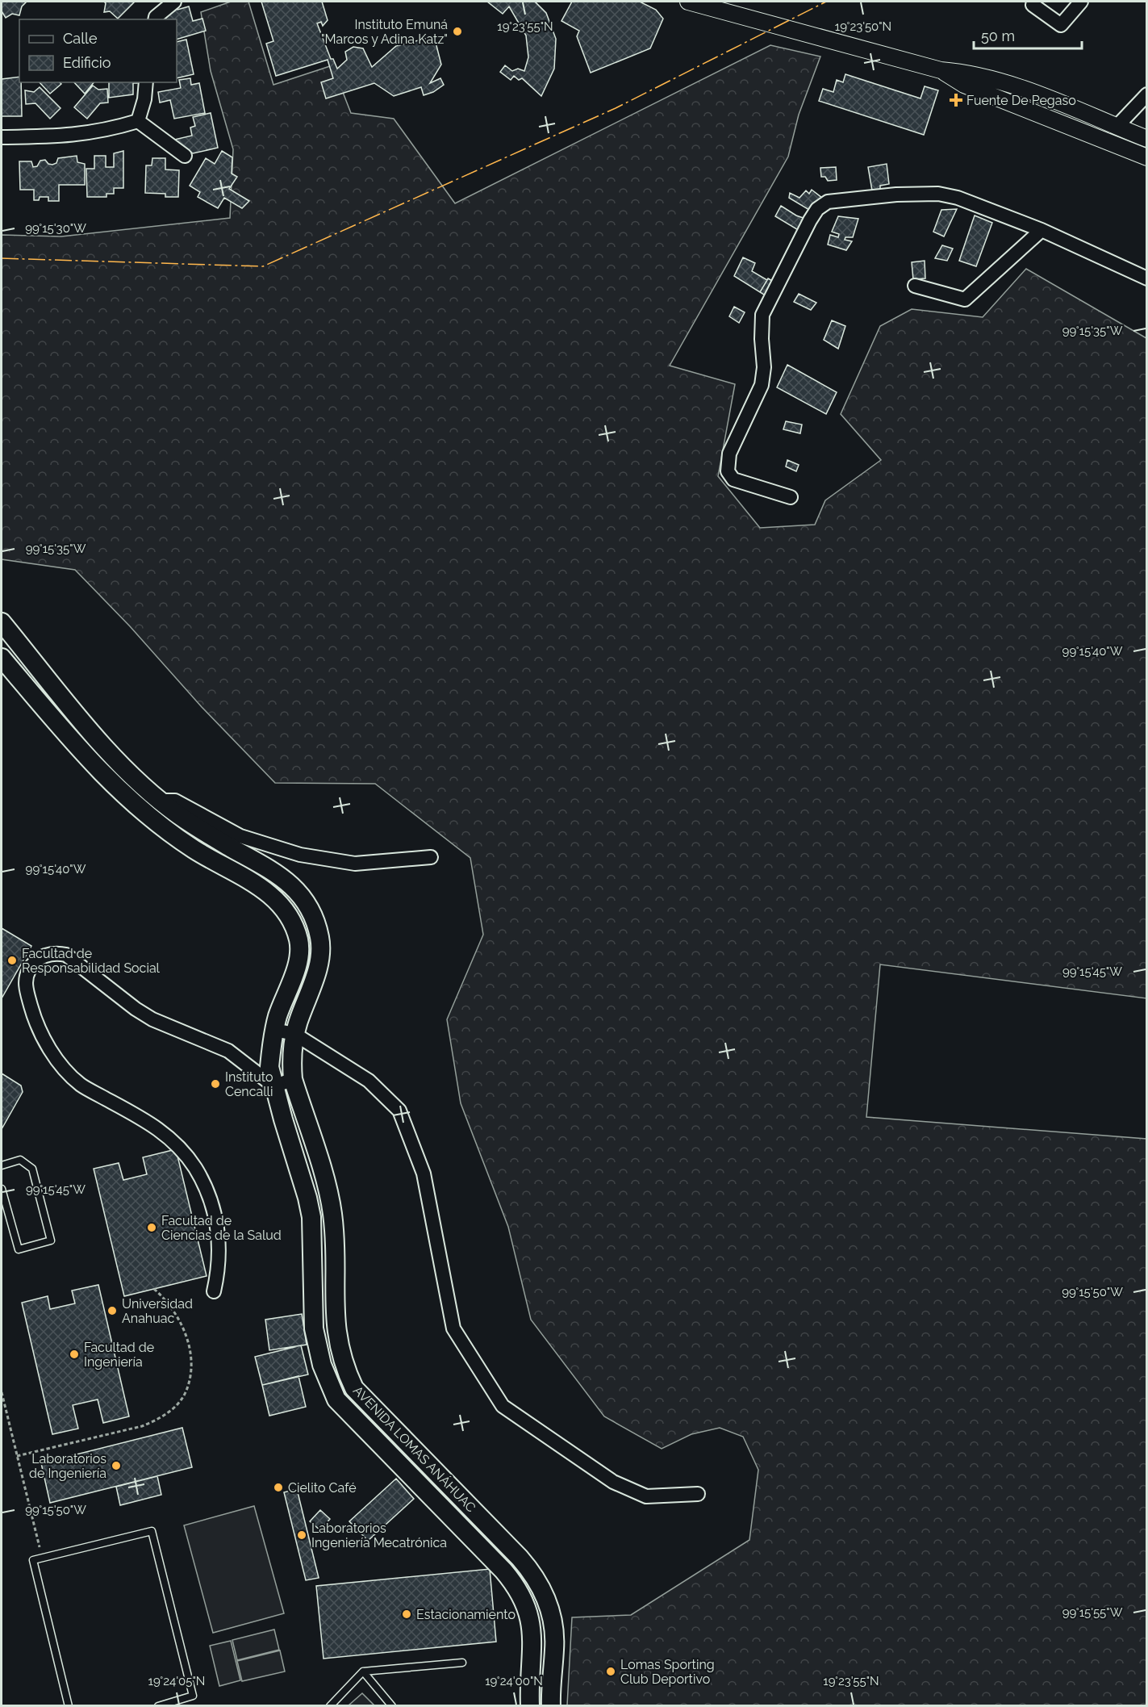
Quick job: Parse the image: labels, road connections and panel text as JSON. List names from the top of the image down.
{
  "streets": {
    "main road": ["AVENIDA LOMAS ANÁHUAC"]
  },
  "places": {
    "other": [
      "Instituto Emuná \"Marcos y Adina Katz\"",
      "Facultad de Responsabilidad Social",
      "Instituto Cencalli",
      "Facultad de Ciencias de la Salud",
      "Universidad Anahuac",
      "Facultad de Ingeniería",
      "Laboratorios de Ingeniería",
      "Cielito Café",
      "Laboratorios Ingeniería Mecatrónica",
      "Estacionamiento",
      "Lomas Sporting Club Deportivo"
    ],
    "health": ["Fuente De Pegaso"]
  },
  "legend": ["Calle", "Edificio"],
  "scale_bar": "50 m",
  "coordinates": [
    "19°23'55\"N",
    "19°23'50\"N",
    "99°15'30\"W",
    "99°15'35\"W",
    "99°15'40\"W",
    "99°15'45\"W",
    "99°15'50\"W",
    "99°15'55\"W",
    "19°24'05\"N",
    "19°24'00\"N"
  ]
}
